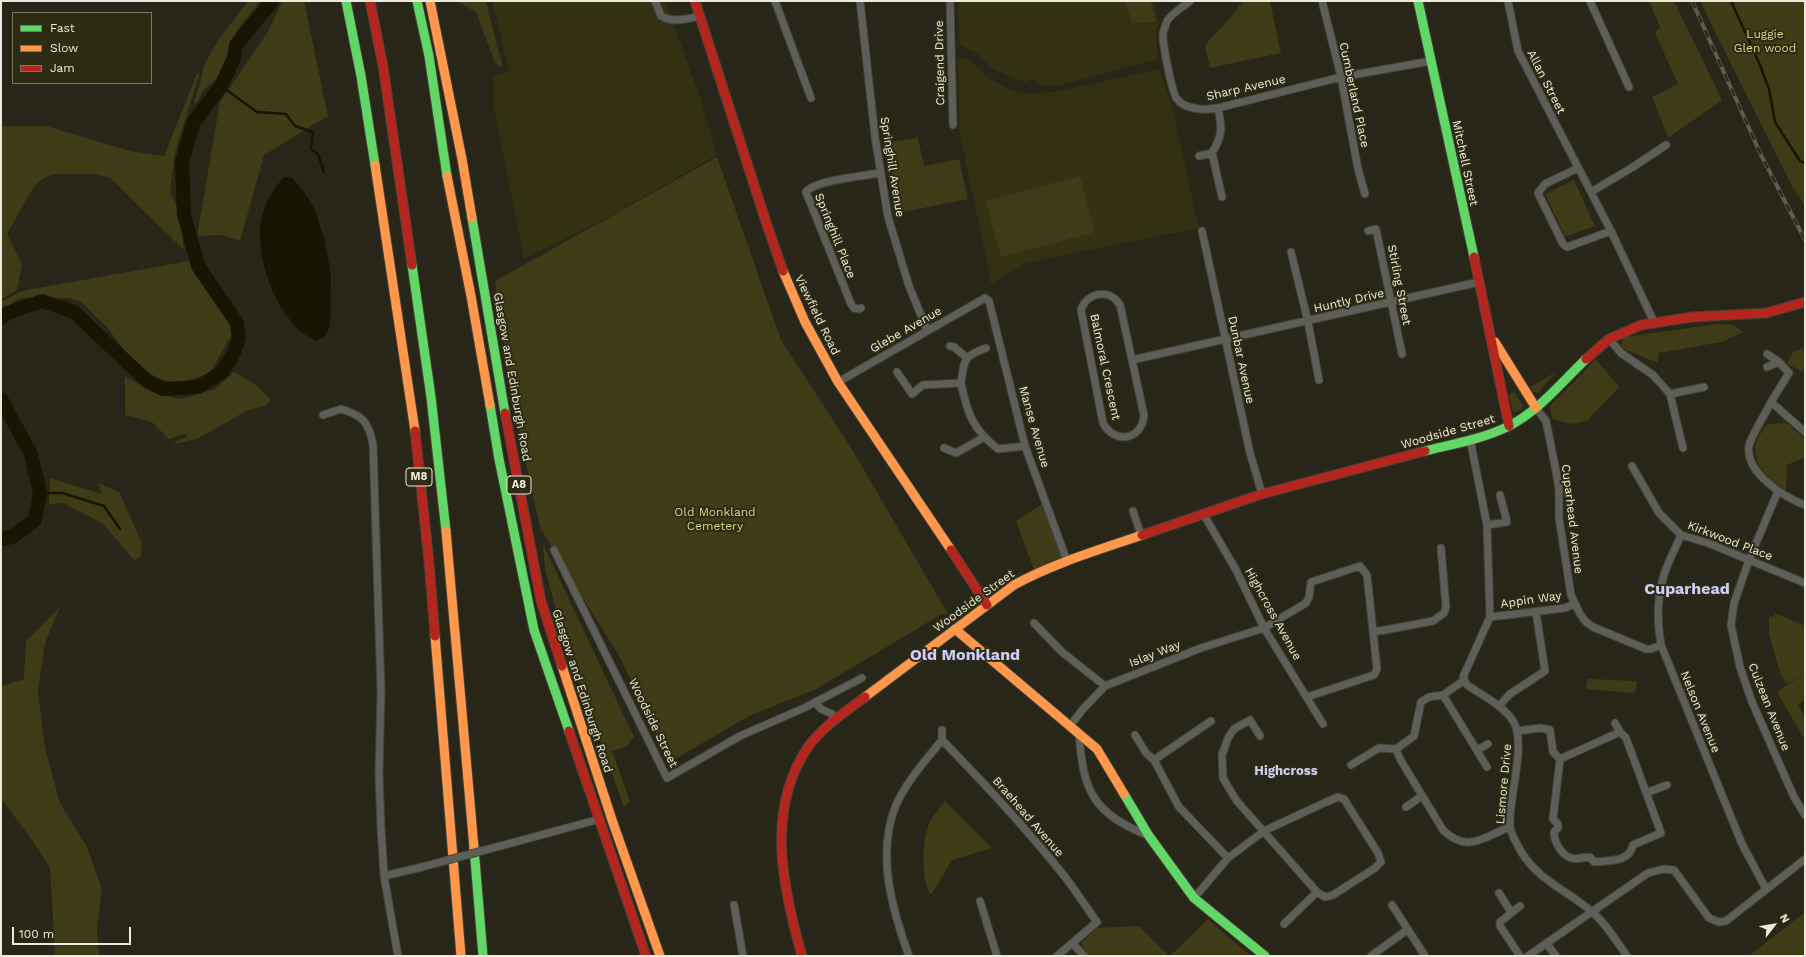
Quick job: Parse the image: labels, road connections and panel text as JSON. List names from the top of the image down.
{
  "streets": {
    "main road": [
      "Mitchell Street",
      "Viewfield Road",
      "Glasgow and Edinburgh Road",
      "Woodside Street",
      "M8",
      "A8"
    ],
    "street": [
      "Craigend Drive",
      "Allan Street",
      "Sharp Avenue",
      "Cumberland Place",
      "Springhill Avenue",
      "Springhill Place",
      "Stirling Street",
      "Huntly Drive",
      "Glebe Avenue",
      "Dunbar Avenue",
      "Balmoral Crescent",
      "Manse Avenue",
      "Cuparhead Avenue",
      "Kirkwood Place",
      "Appin Way",
      "Highcross Avenue",
      "Islay Way",
      "Culzean Avenue",
      "Nelson Avenue",
      "Lismore Drive",
      "Braehead Avenue"
    ]
  },
  "crossings": [
    ["Allan Street", "Woodside Street"],
    ["Sharp Avenue", "Cumberland Place"],
    ["Sharp Avenue", "Mitchell Street"],
    ["Mitchell Street", "Huntly Drive"],
    ["Mitchell Street", "Woodside Street"],
    ["Mitchell Street", "Cuparhead Avenue"],
    ["Springhill Avenue", "Springhill Place"],
    ["Springhill Avenue", "Glebe Avenue"],
    ["Stirling Street", "Huntly Drive"],
    ["Huntly Drive", "Dunbar Avenue"],
    ["Viewfield Road", "Glebe Avenue"],
    ["Viewfield Road", "Woodside Street"],
    ["Glebe Avenue", "Manse Avenue"],
    ["Dunbar Avenue", "Woodside Street"],
    ["Manse Avenue", "Woodside Street"],
    ["Woodside Street", "Cuparhead Avenue"],
    ["Woodside Street", "Highcross Avenue"],
    ["Cuparhead Avenue", "Appin Way"],
    ["Cuparhead Avenue", "Nelson Avenue"],
    ["Kirkwood Place", "Culzean Avenue"],
    ["Kirkwood Place", "Nelson Avenue"],
    ["Highcross Avenue", "Islay Way"]
  ],
  "districts": ["Cuparhead", "Old Monkland", "Highcross"],
  "parks": ["Luggie Glen wood", "Old Monkland Cemetery"],
  "legend": ["Fast", "Slow", "Jam"],
  "scale_bar": "100 m",
  "north": "top right"
}
